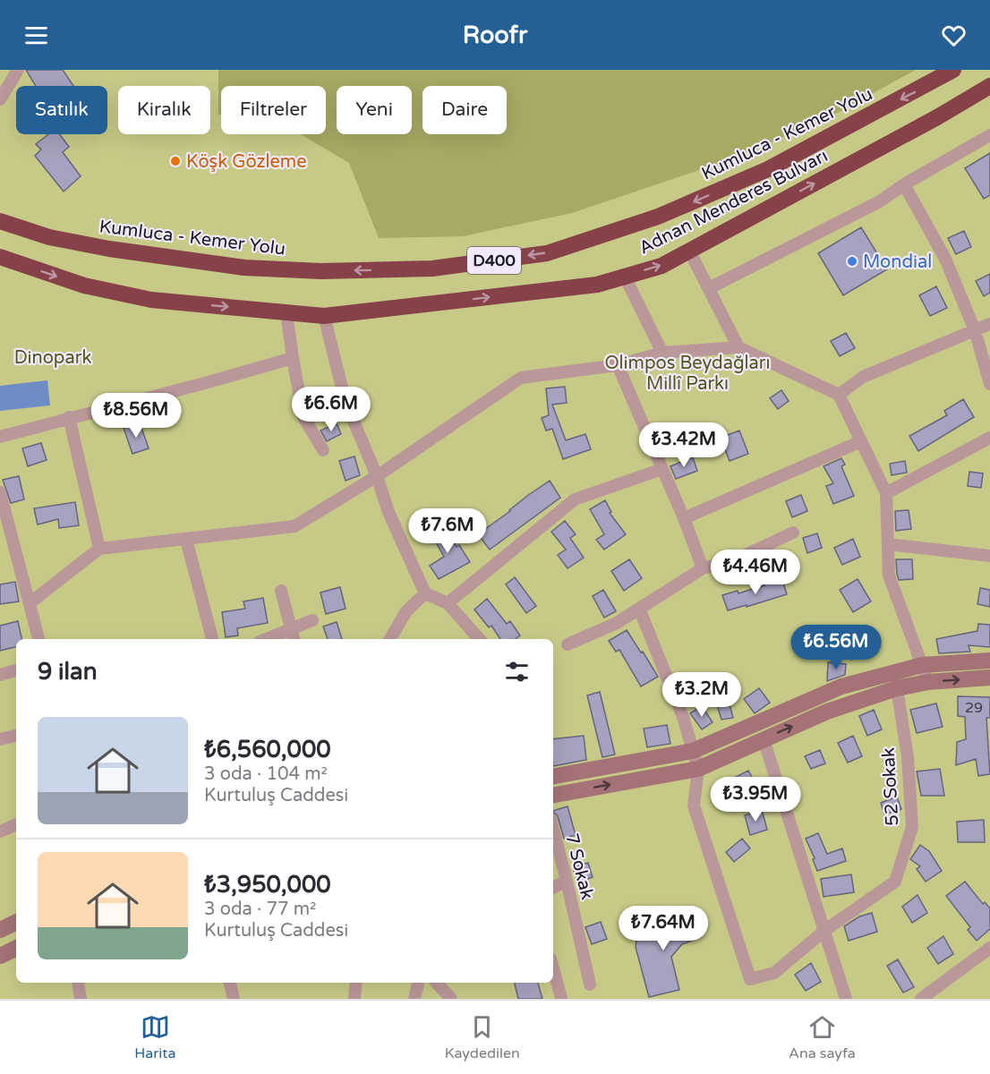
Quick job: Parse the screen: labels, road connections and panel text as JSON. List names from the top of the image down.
{
  "streets": {
    "highway": ["Kumluca - Kemer Yolu", "Adnan Menderes Bulvarı", "D400"],
    "street": ["52 Sokak", "7 Sokak"]
  },
  "one_way": ["Kumluca - Kemer Yolu", "Adnan Menderes Bulvarı"],
  "parks": ["Dinopark", "Olimpos Beydağları Millî Parkı"],
  "places": ["Köşk Gözleme", "Mondial"],
  "house_numbers": ["29"],
  "page": {
    "header": "Roofr",
    "chip": [
      "Satılık",
      "Kiralık",
      "Filtreler",
      "Yeni",
      "Daire"
    ],
    "price": [
      "₺6.6M",
      "₺8.56M",
      "₺3.42M",
      "₺7.6M",
      "₺4.46M",
      "₺6.56M",
      "₺3.2M",
      "₺3.95M",
      "₺7.64M"
    ],
    "heading": "9 ilan",
    "list": [
      {
        "name": "₺6,560,000",
        "note": "3 oda · 104 m² · Kurtuluş Caddesi"
      },
      {
        "name": "₺3,950,000",
        "note": "3 oda · 77 m² · Kurtuluş Caddesi"
      }
    ],
    "tabs": ["Harita", "Kaydedilen", "Ana sayfa"]
  }
}
